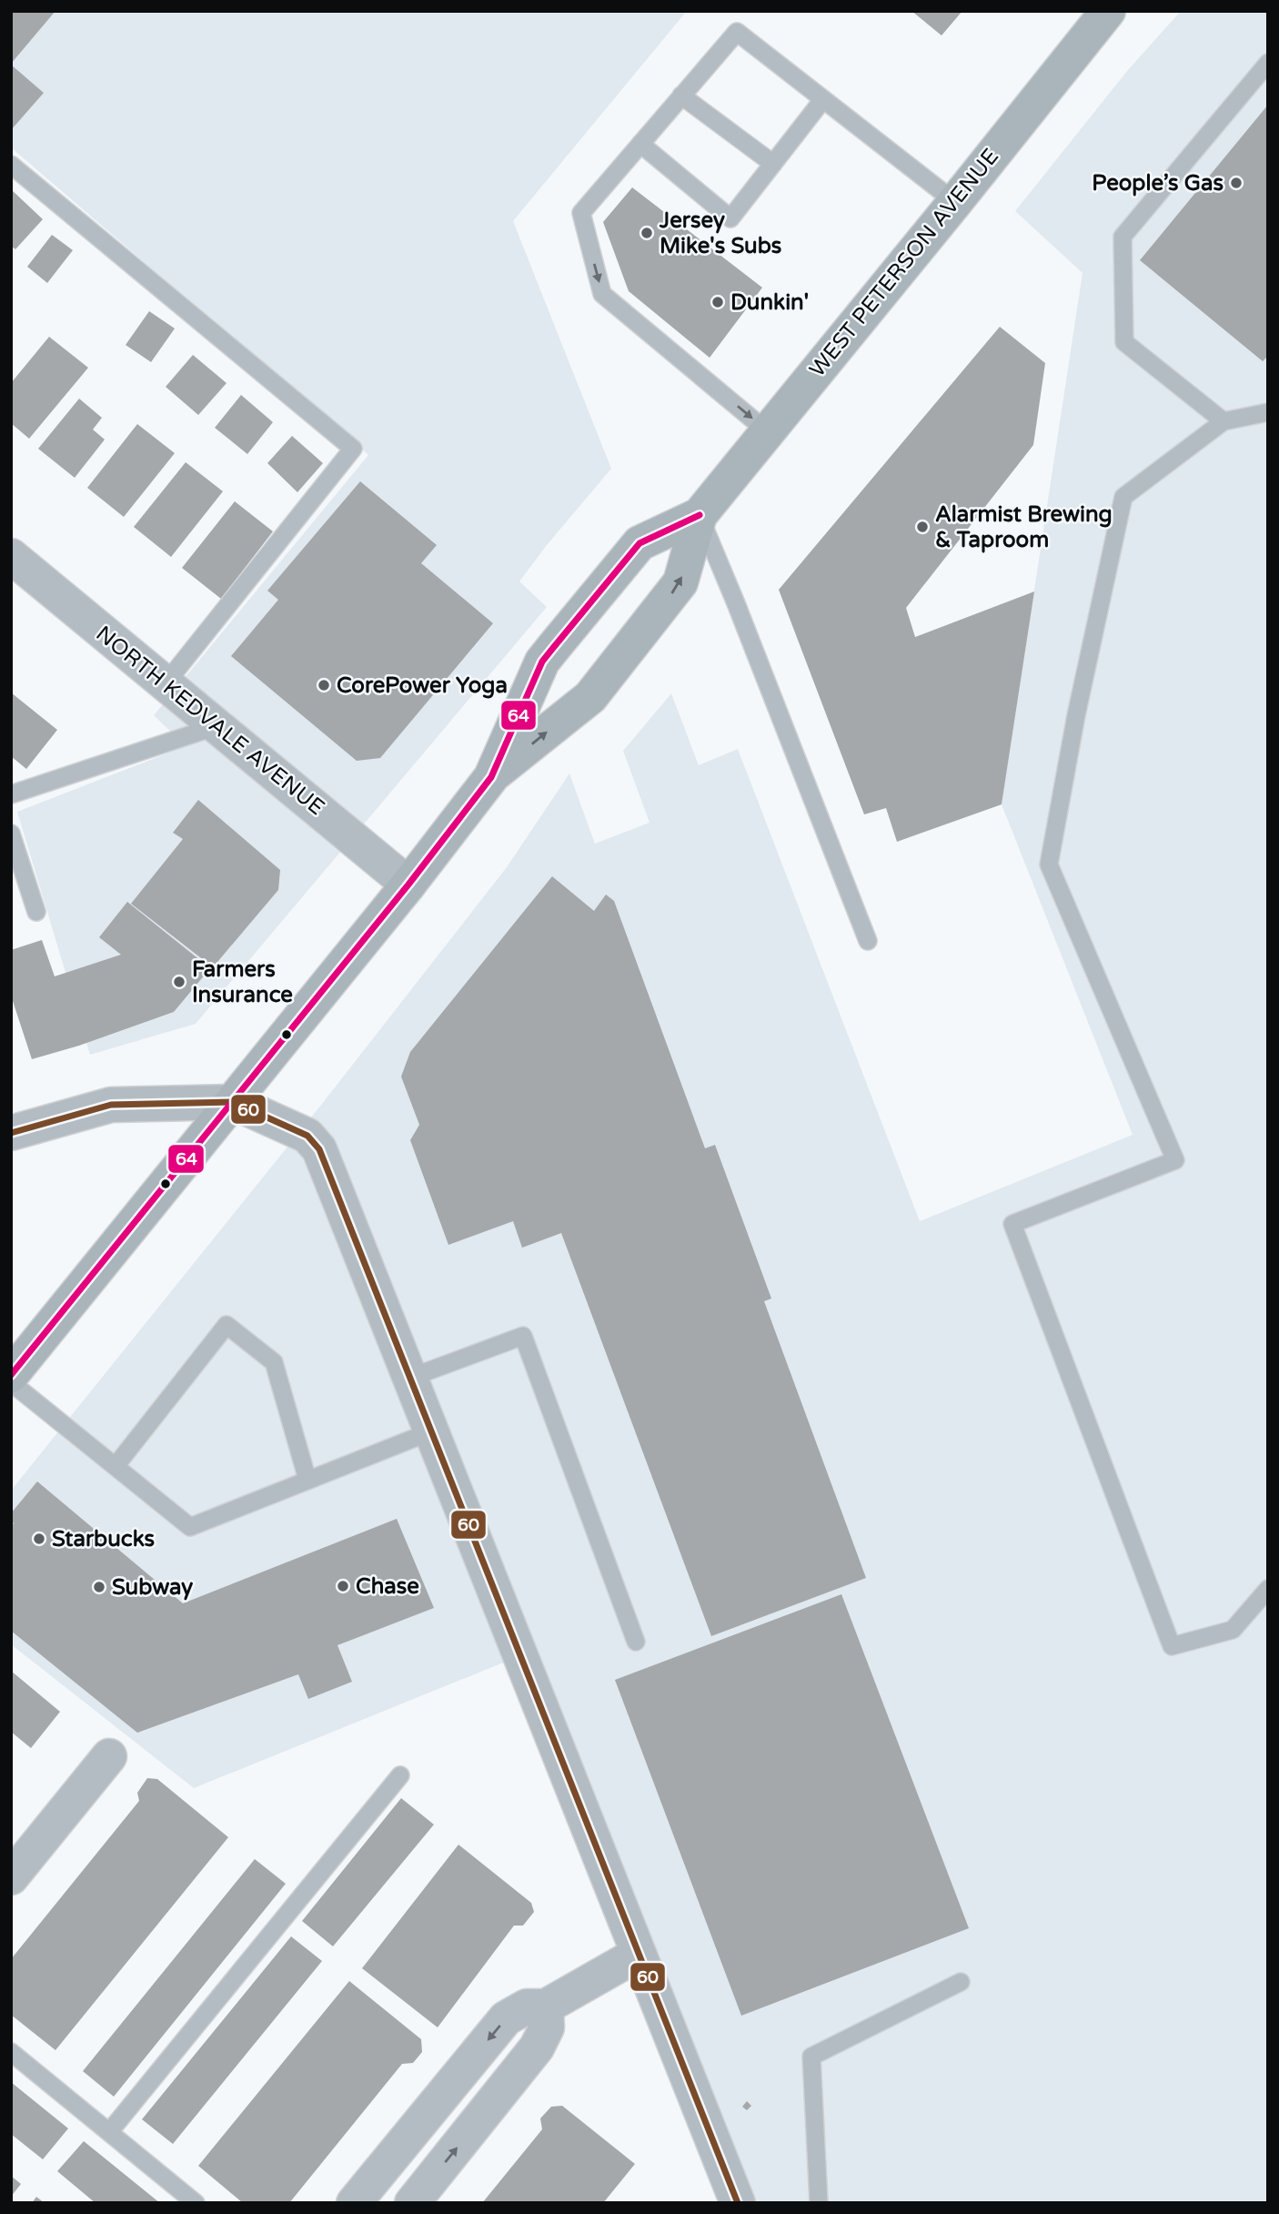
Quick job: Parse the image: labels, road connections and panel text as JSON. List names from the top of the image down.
{
  "streets": {
    "main road": ["WEST PETERSON AVENUE"],
    "street": ["NORTH KEDVALE AVENUE"]
  },
  "crossings": [
    ["WEST PETERSON AVENUE", "NORTH KEDVALE AVENUE"]
  ],
  "places": [
    "People’s Gas",
    "Jersey Mike's Subs",
    "Dunkin'",
    "Alarmist Brewing & Taproom",
    "CorePower Yoga",
    "Farmers Insurance",
    "Starbucks",
    "Chase",
    "Subway"
  ],
  "lines": ["transit line 64", "transit line 60"]
}
